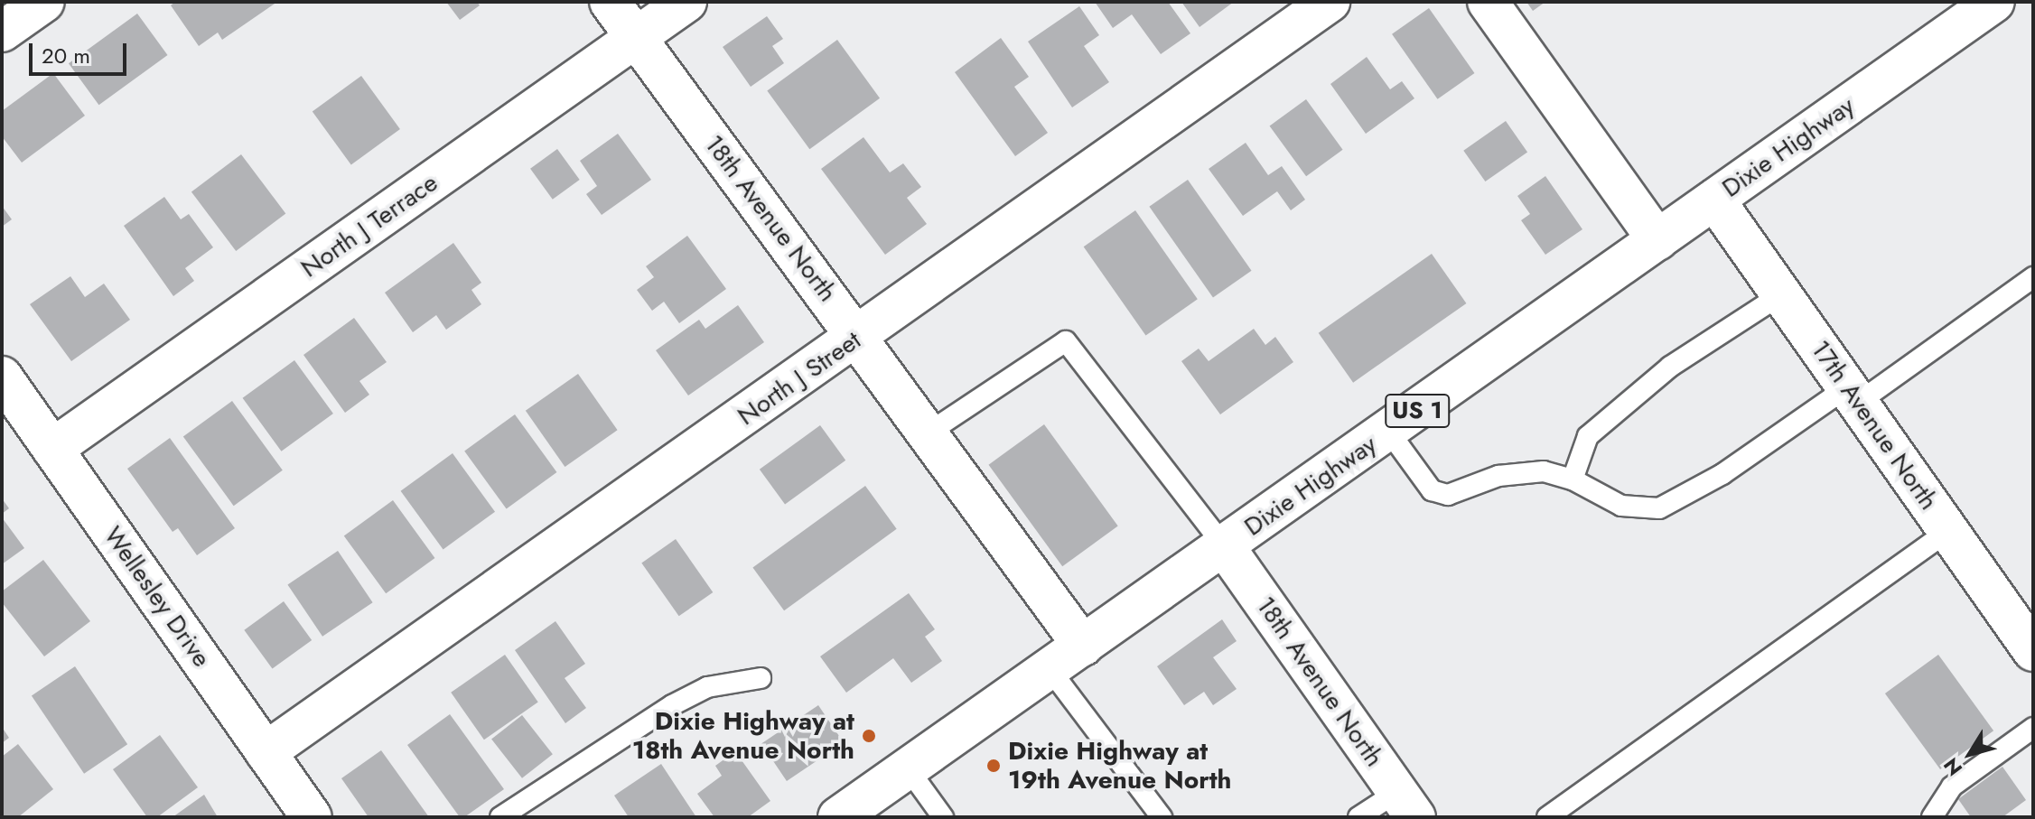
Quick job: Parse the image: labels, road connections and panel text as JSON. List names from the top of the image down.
{
  "streets": {
    "street": [
      "Dixie Highway",
      "18th Avenue North",
      "North J Terrace",
      "North J Street",
      "US 1",
      "17th Avenue North",
      "Wellesley Drive"
    ]
  },
  "crossings": [
    ["Dixie Highway", "18th Avenue North"],
    ["Dixie Highway", "17th Avenue North"],
    ["18th Avenue North", "North J Terrace"],
    ["18th Avenue North", "North J Street"],
    ["North J Terrace", "Wellesley Drive"],
    ["North J Street", "Wellesley Drive"]
  ],
  "places": ["Dixie Highway at 18th Avenue North", "Dixie Highway at 19th Avenue North"],
  "scale_bar": "20 m",
  "north": "bottom left"
}
